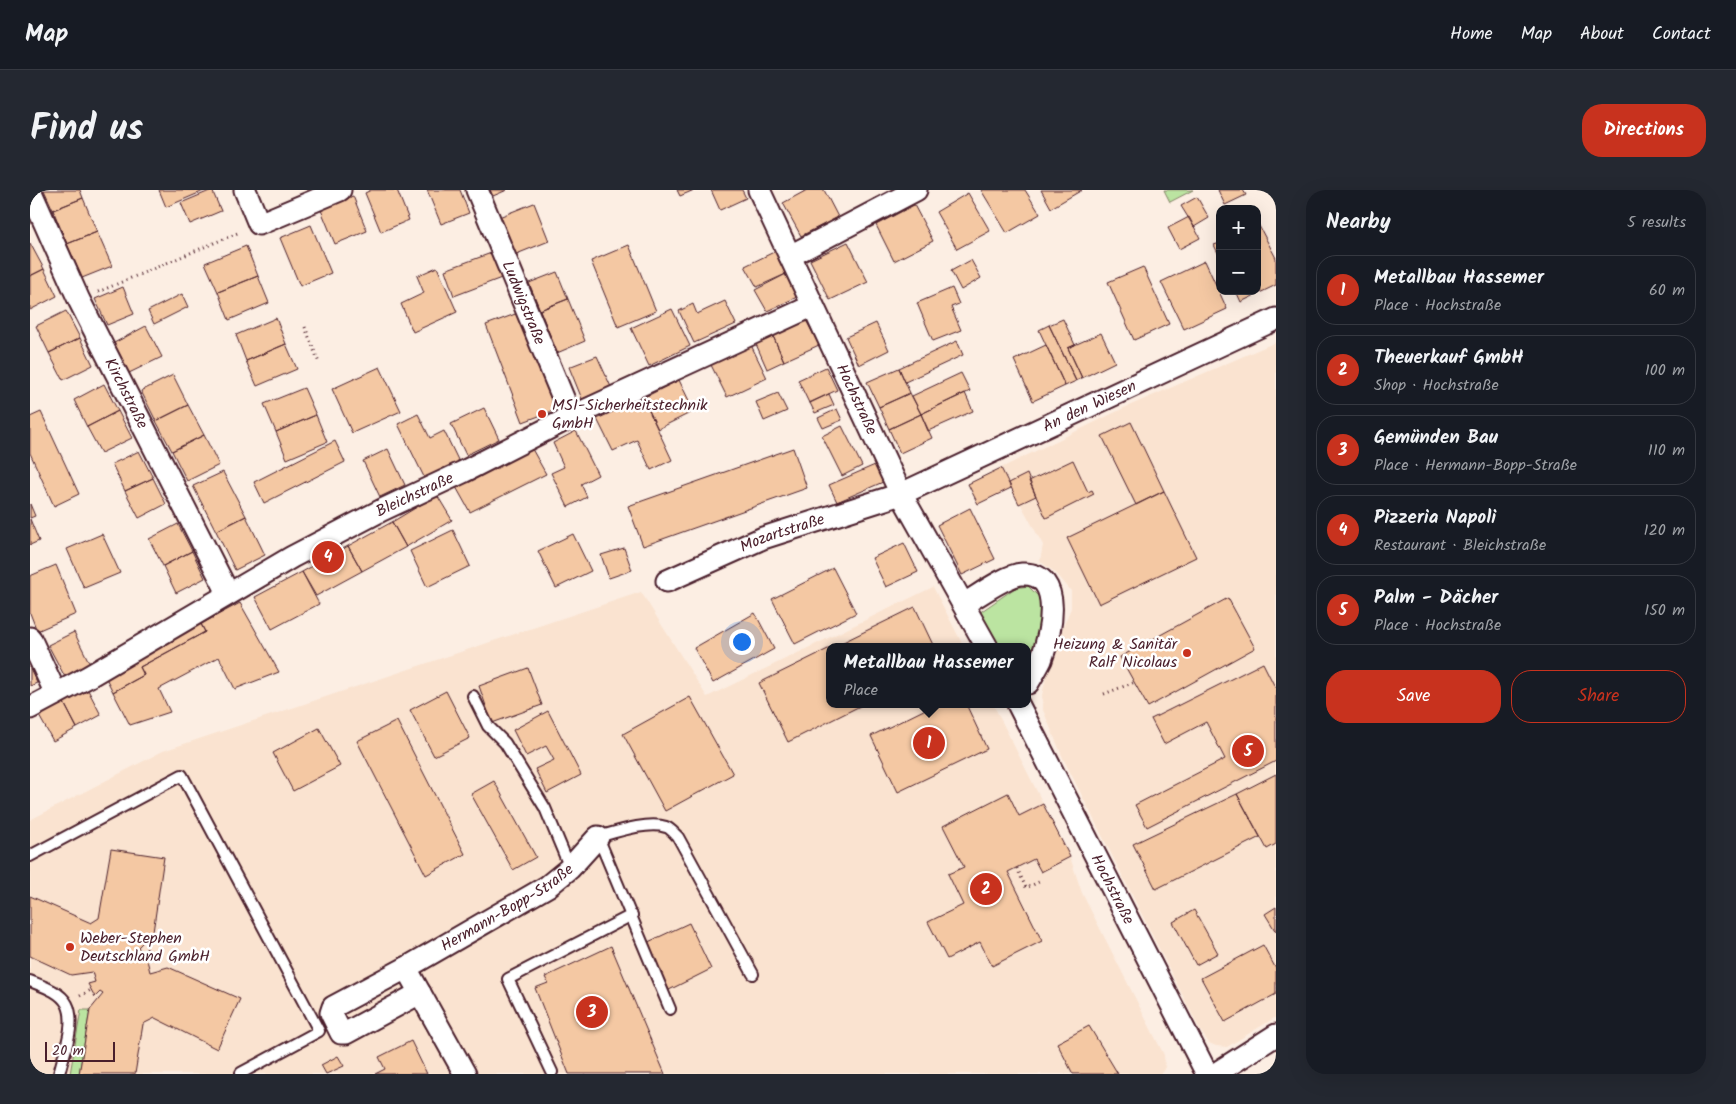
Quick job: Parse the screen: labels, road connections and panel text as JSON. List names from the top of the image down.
{
  "streets": {
    "street": [
      "Ludwigstraße",
      "Kirchstraße",
      "Hochstraße",
      "An den Wiesen",
      "Bleichstraße",
      "Mozartstraße",
      "Hermann-Bopp-Straße"
    ]
  },
  "crossings": [
    ["Ludwigstraße", "Bleichstraße"],
    ["Kirchstraße", "Bleichstraße"],
    ["Hochstraße", "An den Wiesen"],
    ["Hochstraße", "Bleichstraße"],
    ["Hochstraße", "Mozartstraße"],
    ["An den Wiesen", "Mozartstraße"]
  ],
  "places": ["MSI-Sicherheitstechnik GmbH", "Heizung & Sanitär Ralf Nicolaus", "Weber-Stephen Deutschland GmbH"],
  "scale_bar": "20 m",
  "page": {
    "header": "Map",
    "nav": [
      "Home",
      "Map",
      "About",
      "Contact"
    ],
    "title": "Find us",
    "buttons": [
      "Directions",
      ["Save", "Share"]
    ],
    "heading": ["Nearby", "5 results"],
    "map_buttons": ["+", "−"],
    "list": [
      {
        "mark": "1",
        "name": "Metallbau Hassemer",
        "note": "Place · Hochstraße",
        "value": "60 m"
      },
      {
        "mark": "2",
        "name": "Theuerkauf GmbH",
        "note": "Shop · Hochstraße",
        "value": "100 m"
      },
      {
        "mark": "3",
        "name": "Gemünden Bau",
        "note": "Place · Hermann-Bopp-Straße",
        "value": "110 m"
      },
      {
        "mark": "4",
        "name": "Pizzeria Napoli",
        "note": "Restaurant · Bleichstraße",
        "value": "120 m"
      },
      {
        "mark": "5",
        "name": "Palm - Dächer",
        "note": "Place · Hochstraße",
        "value": "150 m"
      }
    ],
    "pins": [
      "4",
      "1",
      "5",
      "2",
      "3"
    ],
    "popup": ["Metallbau Hassemer", "Place"],
    "scale": "20 m"
  }
}
